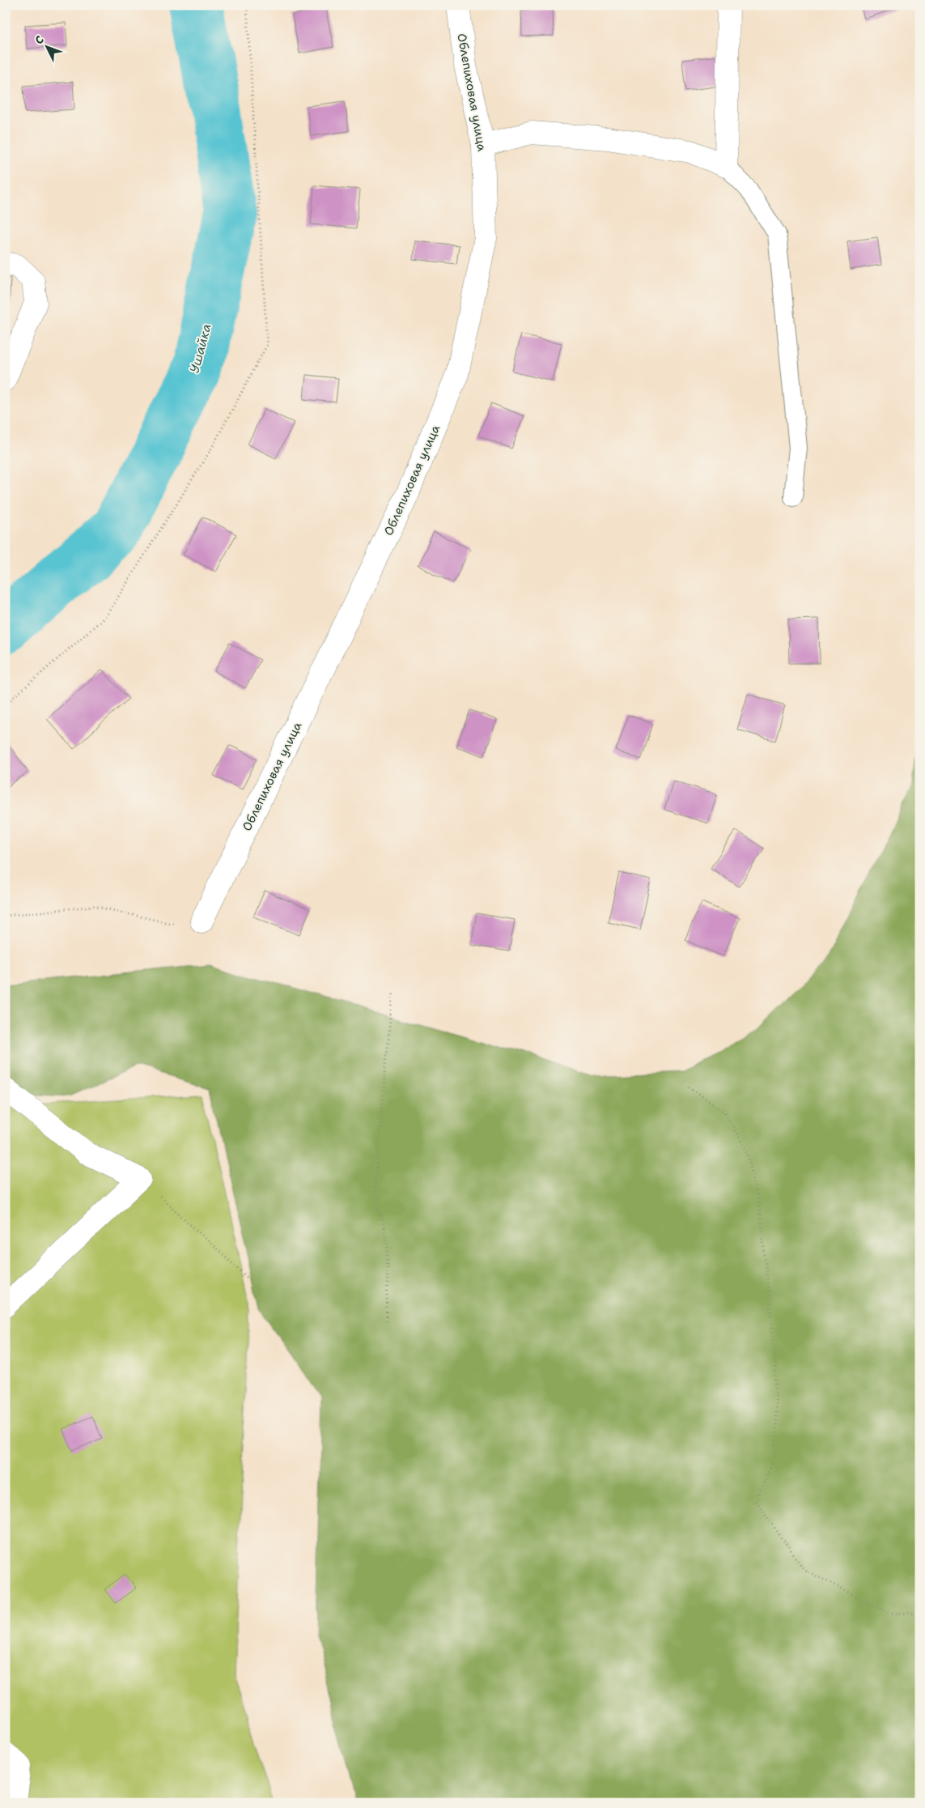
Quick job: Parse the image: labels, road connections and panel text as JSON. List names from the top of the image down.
{
  "streets": {
    "street": ["Облепиховая улица"]
  },
  "water": ["Ушайка"],
  "north": "top left"
}
